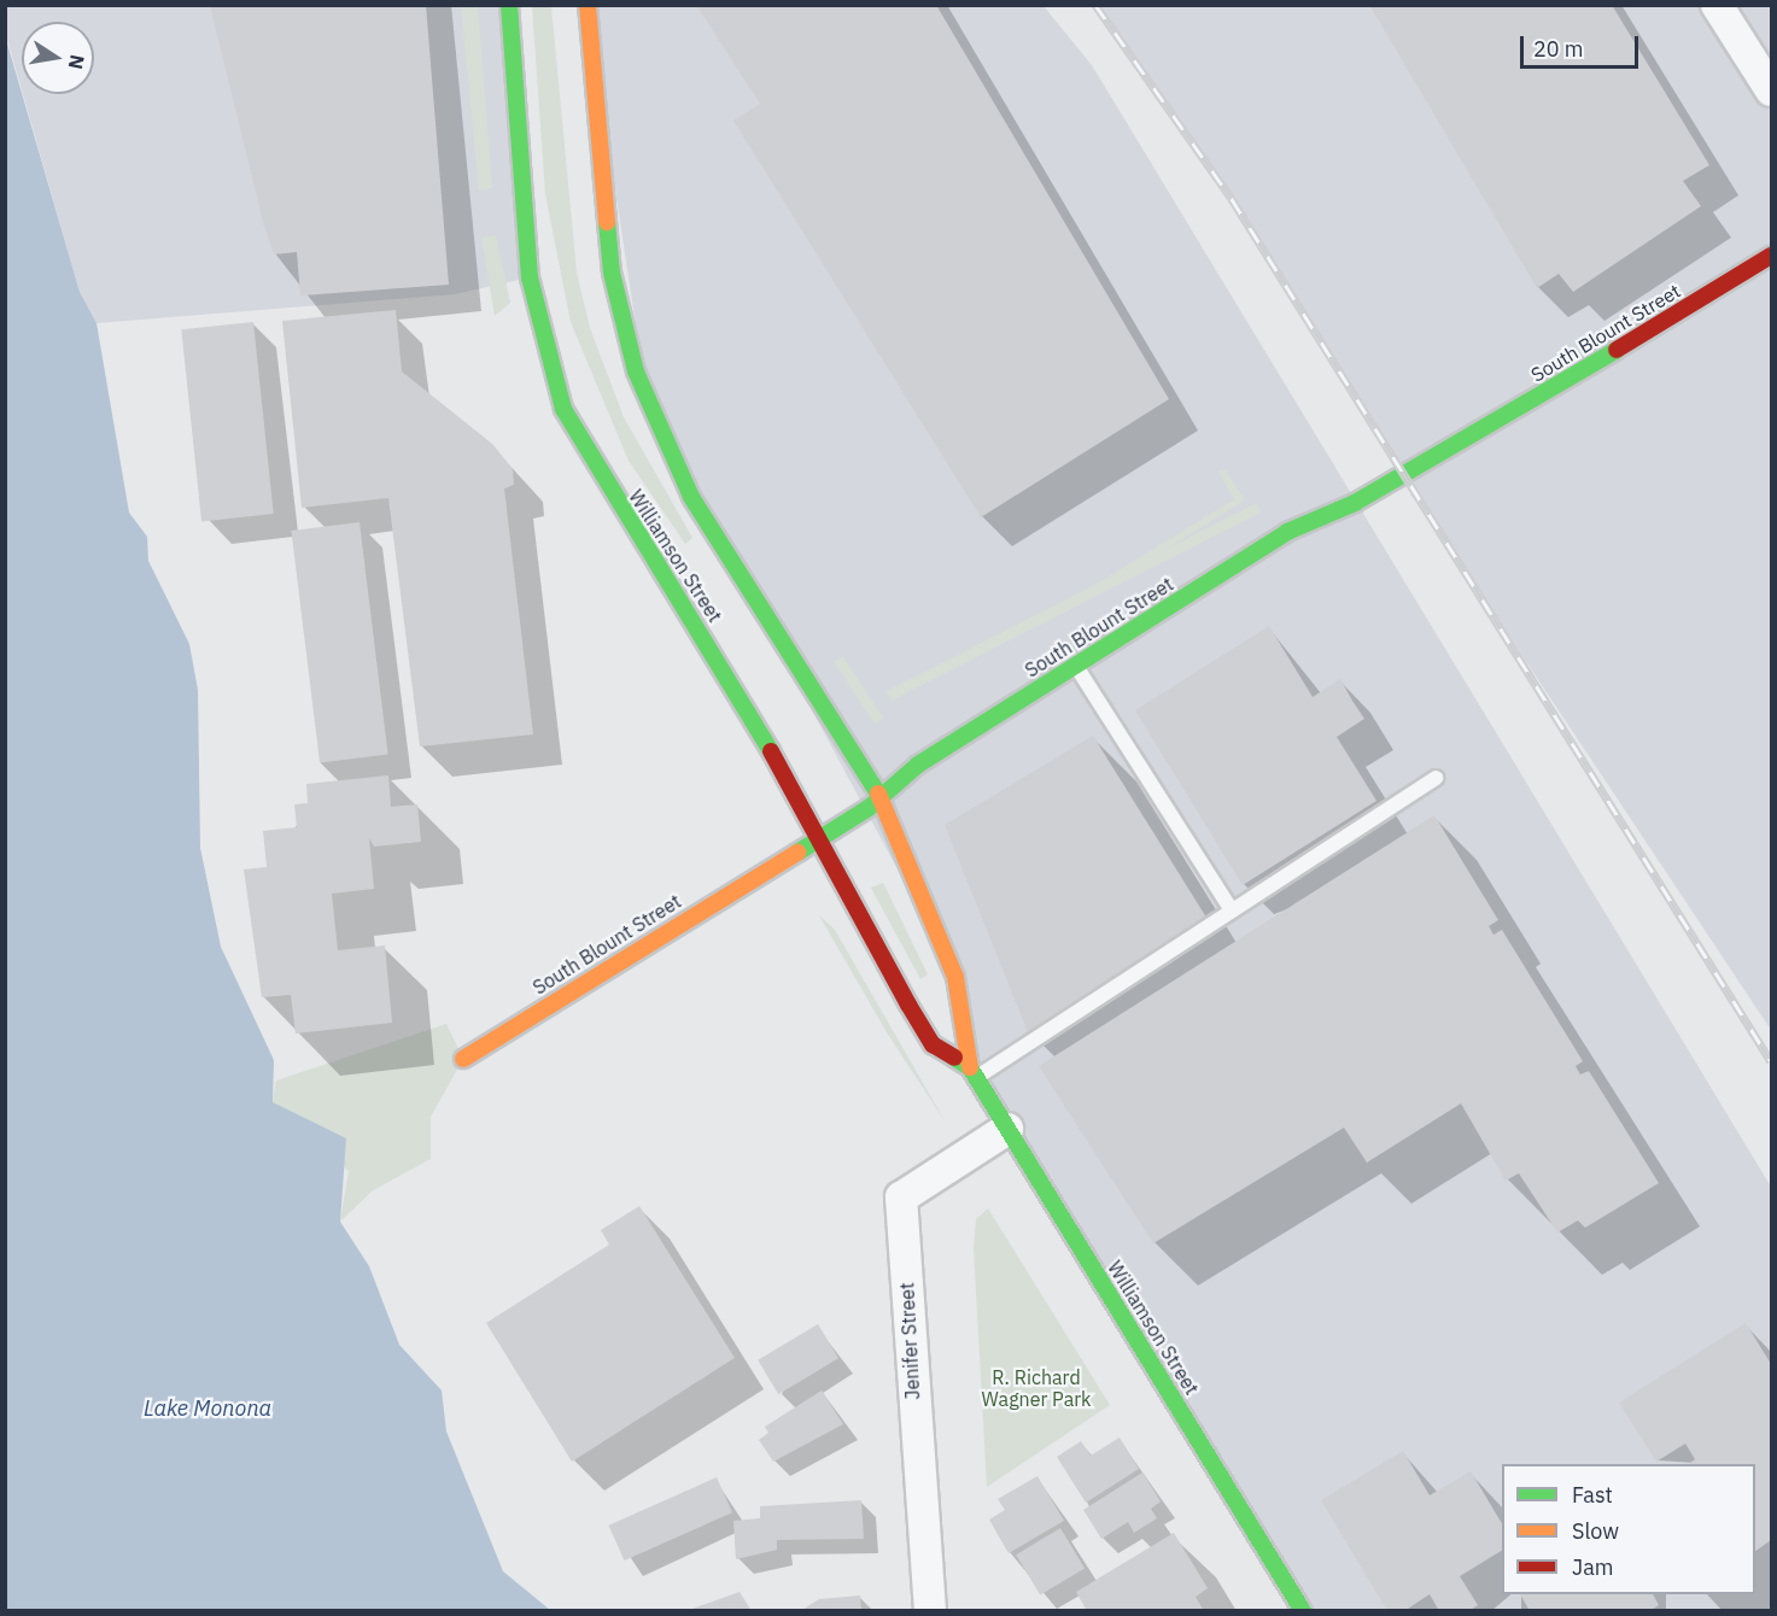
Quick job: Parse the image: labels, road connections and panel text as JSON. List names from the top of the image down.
{
  "streets": {
    "street": ["South Blount Street", "Williamson Street", "Jenifer Street"]
  },
  "crossings": [
    ["South Blount Street", "Williamson Street"],
    ["Williamson Street", "Jenifer Street"]
  ],
  "water": ["Lake Monona"],
  "parks": ["R. Richard Wagner Park"],
  "legend": ["Fast", "Slow", "Jam"],
  "scale_bar": "20 m",
  "north": "right"
}
